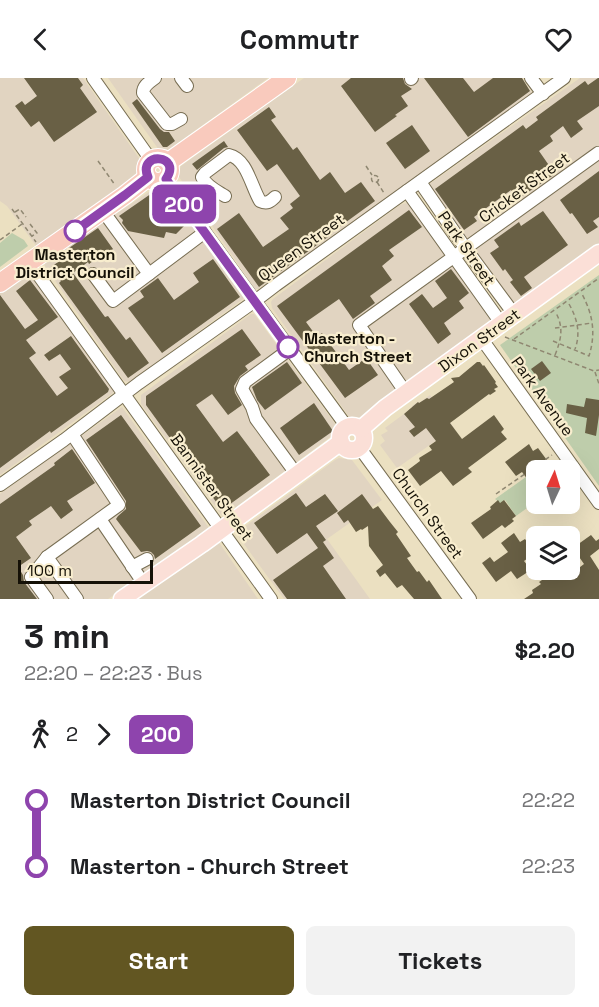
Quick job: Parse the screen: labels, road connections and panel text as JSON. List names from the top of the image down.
{
  "streets": {
    "main road": ["Dixon Street"],
    "street": [
      "Cricket Street",
      "Queen Street",
      "Park Street",
      "Park Avenue",
      "Bannister Street",
      "Church Street"
    ]
  },
  "crossings": [
    ["Cricket Street", "Park Street"],
    ["Cricket Street", "Dixon Street"],
    ["Queen Street", "Park Street"],
    ["Queen Street", "Bannister Street"],
    ["Park Street", "Dixon Street"],
    ["Park Street", "Park Avenue"],
    ["Dixon Street", "Park Avenue"],
    ["Dixon Street", "Bannister Street"]
  ],
  "places": ["Masterton District Council", "Masterton - Church Street"],
  "lines": ["bus line 200"],
  "scale_bar": "100 m",
  "north": "top",
  "page": {
    "header": "Commutr",
    "on_map": "200",
    "scale": "100 m",
    "heading": ["3 min", "22:20 – 22:23 · Bus", "$2.20"],
    "legs": ["2", "200"],
    "list": [
      {
        "name": "Masterton District Council",
        "value": "22:22"
      },
      {
        "name": "Masterton - Church Street",
        "value": "22:23"
      }
    ],
    "buttons": ["Start", "Tickets"]
  }
}
